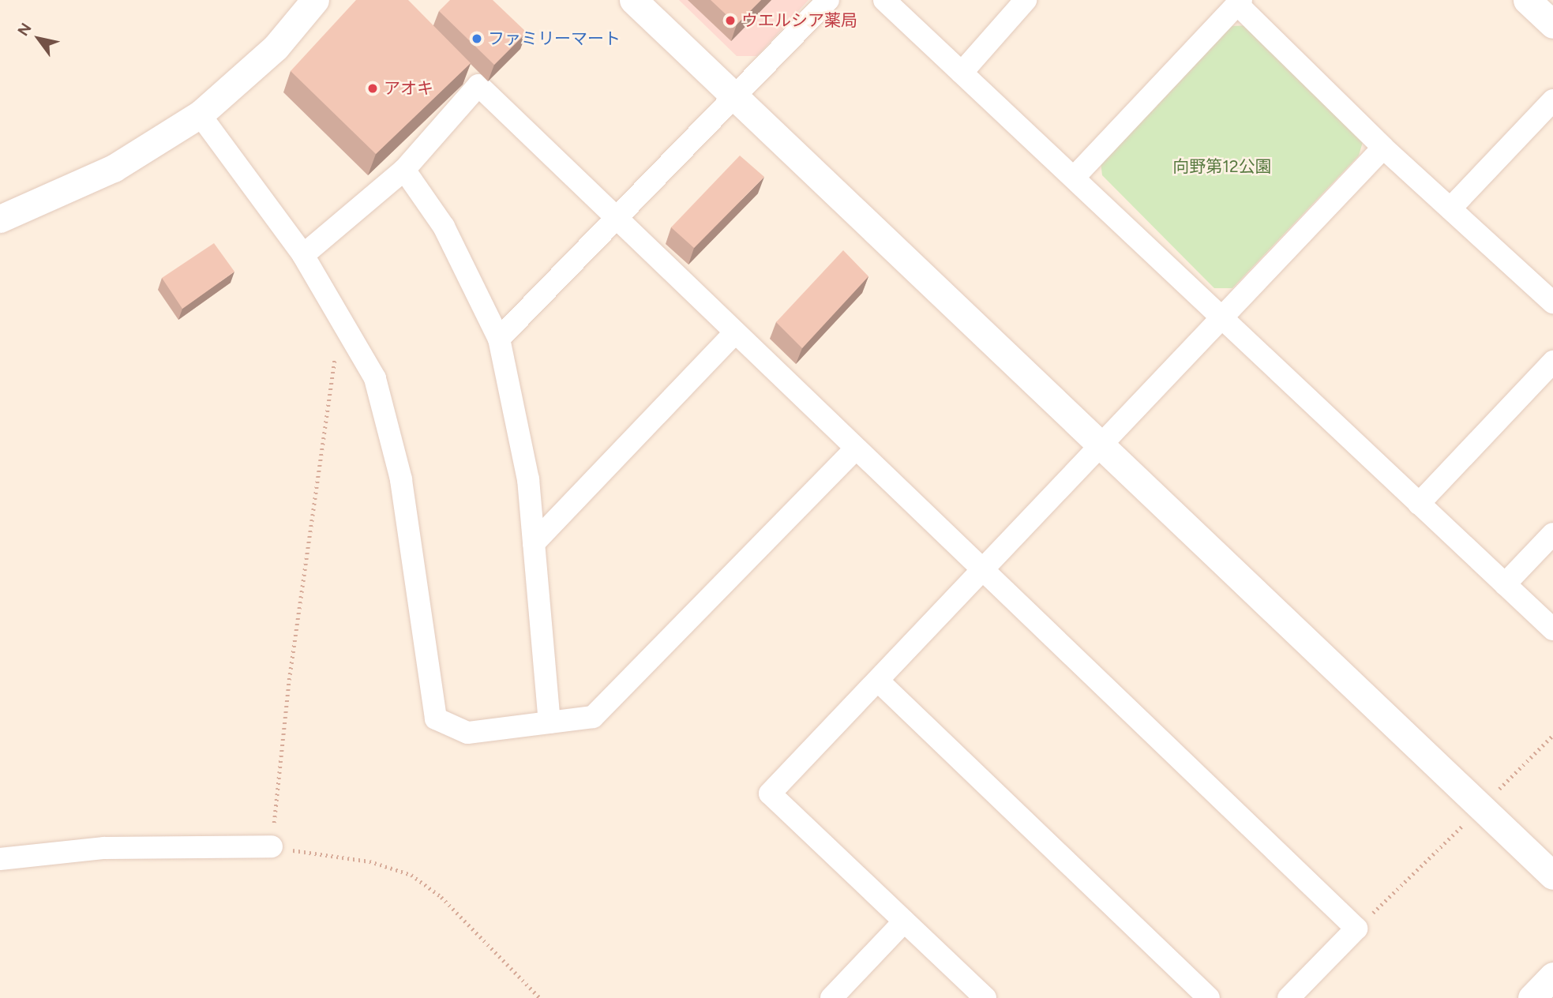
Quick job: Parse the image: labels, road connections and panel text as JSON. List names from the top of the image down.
{
  "parks": ["向野第12公園"],
  "places": ["ウエルシア薬局", "ファミリーマート", "アオキ"],
  "north": "top left"
}
